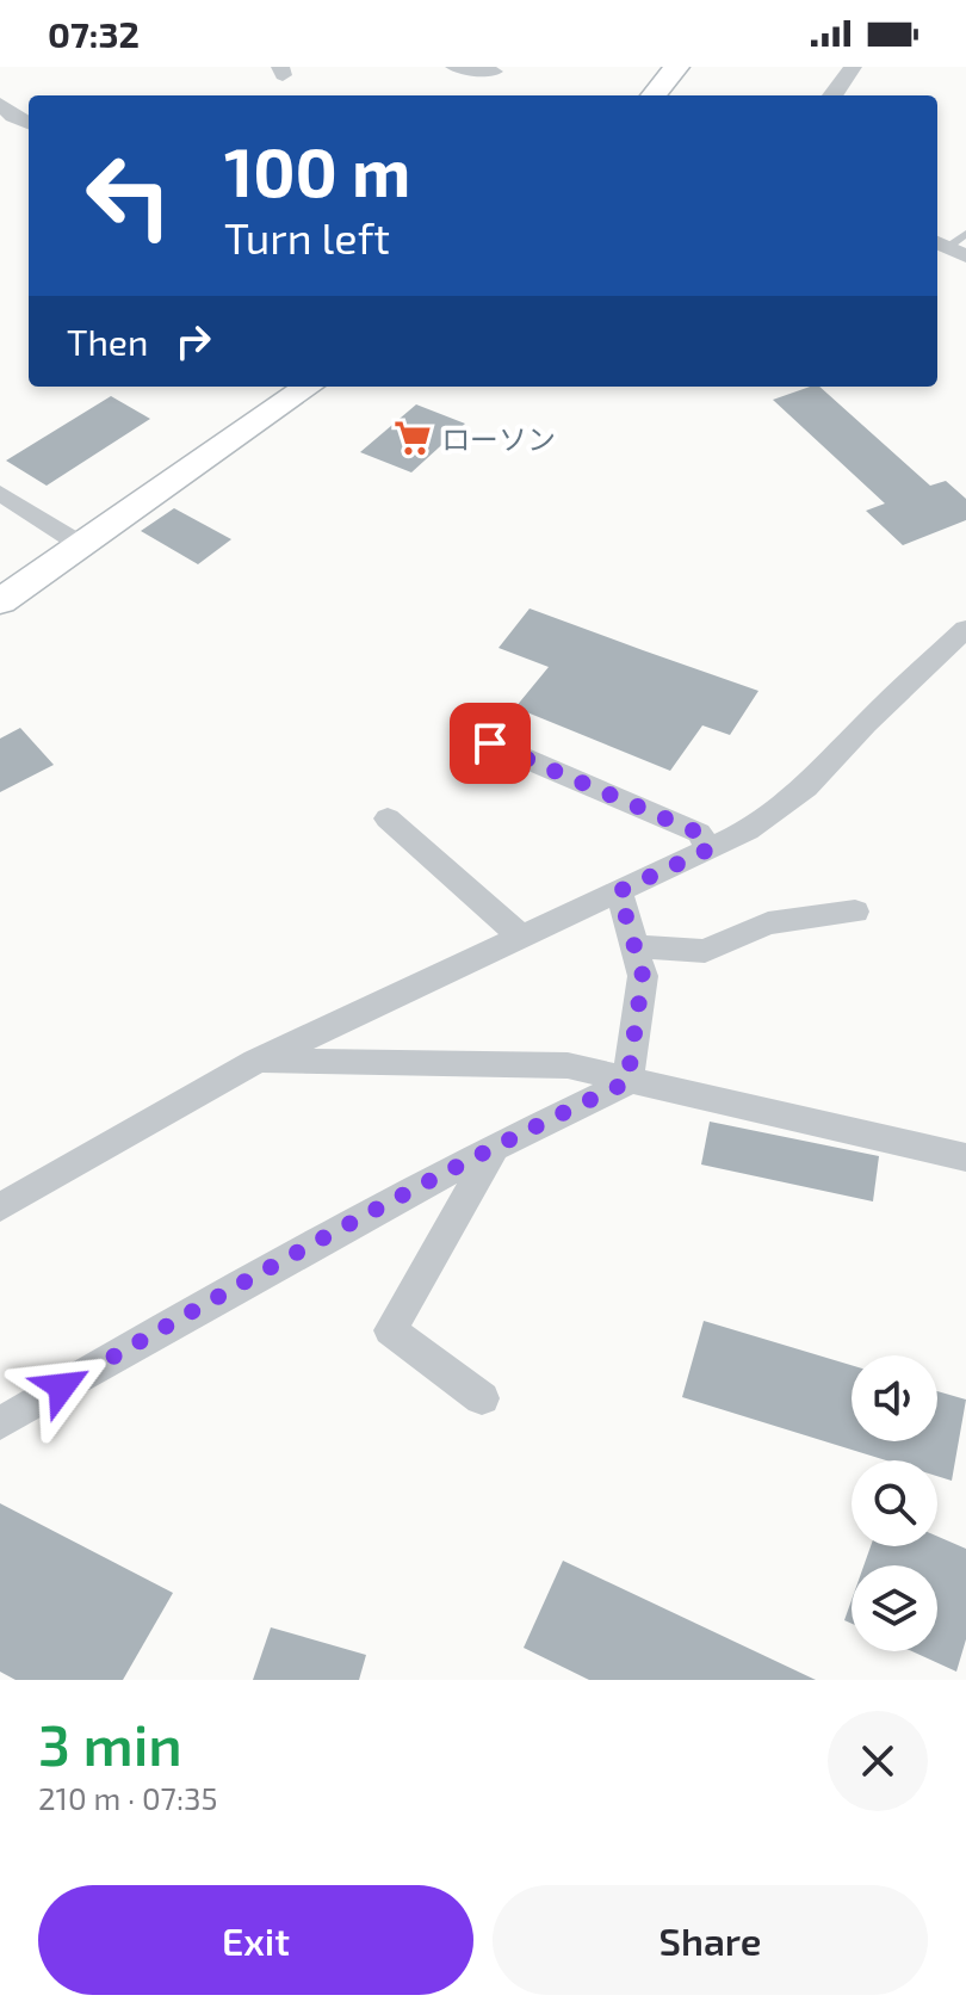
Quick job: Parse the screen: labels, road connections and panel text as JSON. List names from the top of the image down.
{
  "places": {
    "supermarket": ["ローソン"]
  },
  "page": {
    "status": "07:32",
    "turn": ["100 m", "Turn left"],
    "then": "Then",
    "heading": ["3 min", "210 m · 07:35"],
    "buttons": ["Exit", "Share"]
  }
}
